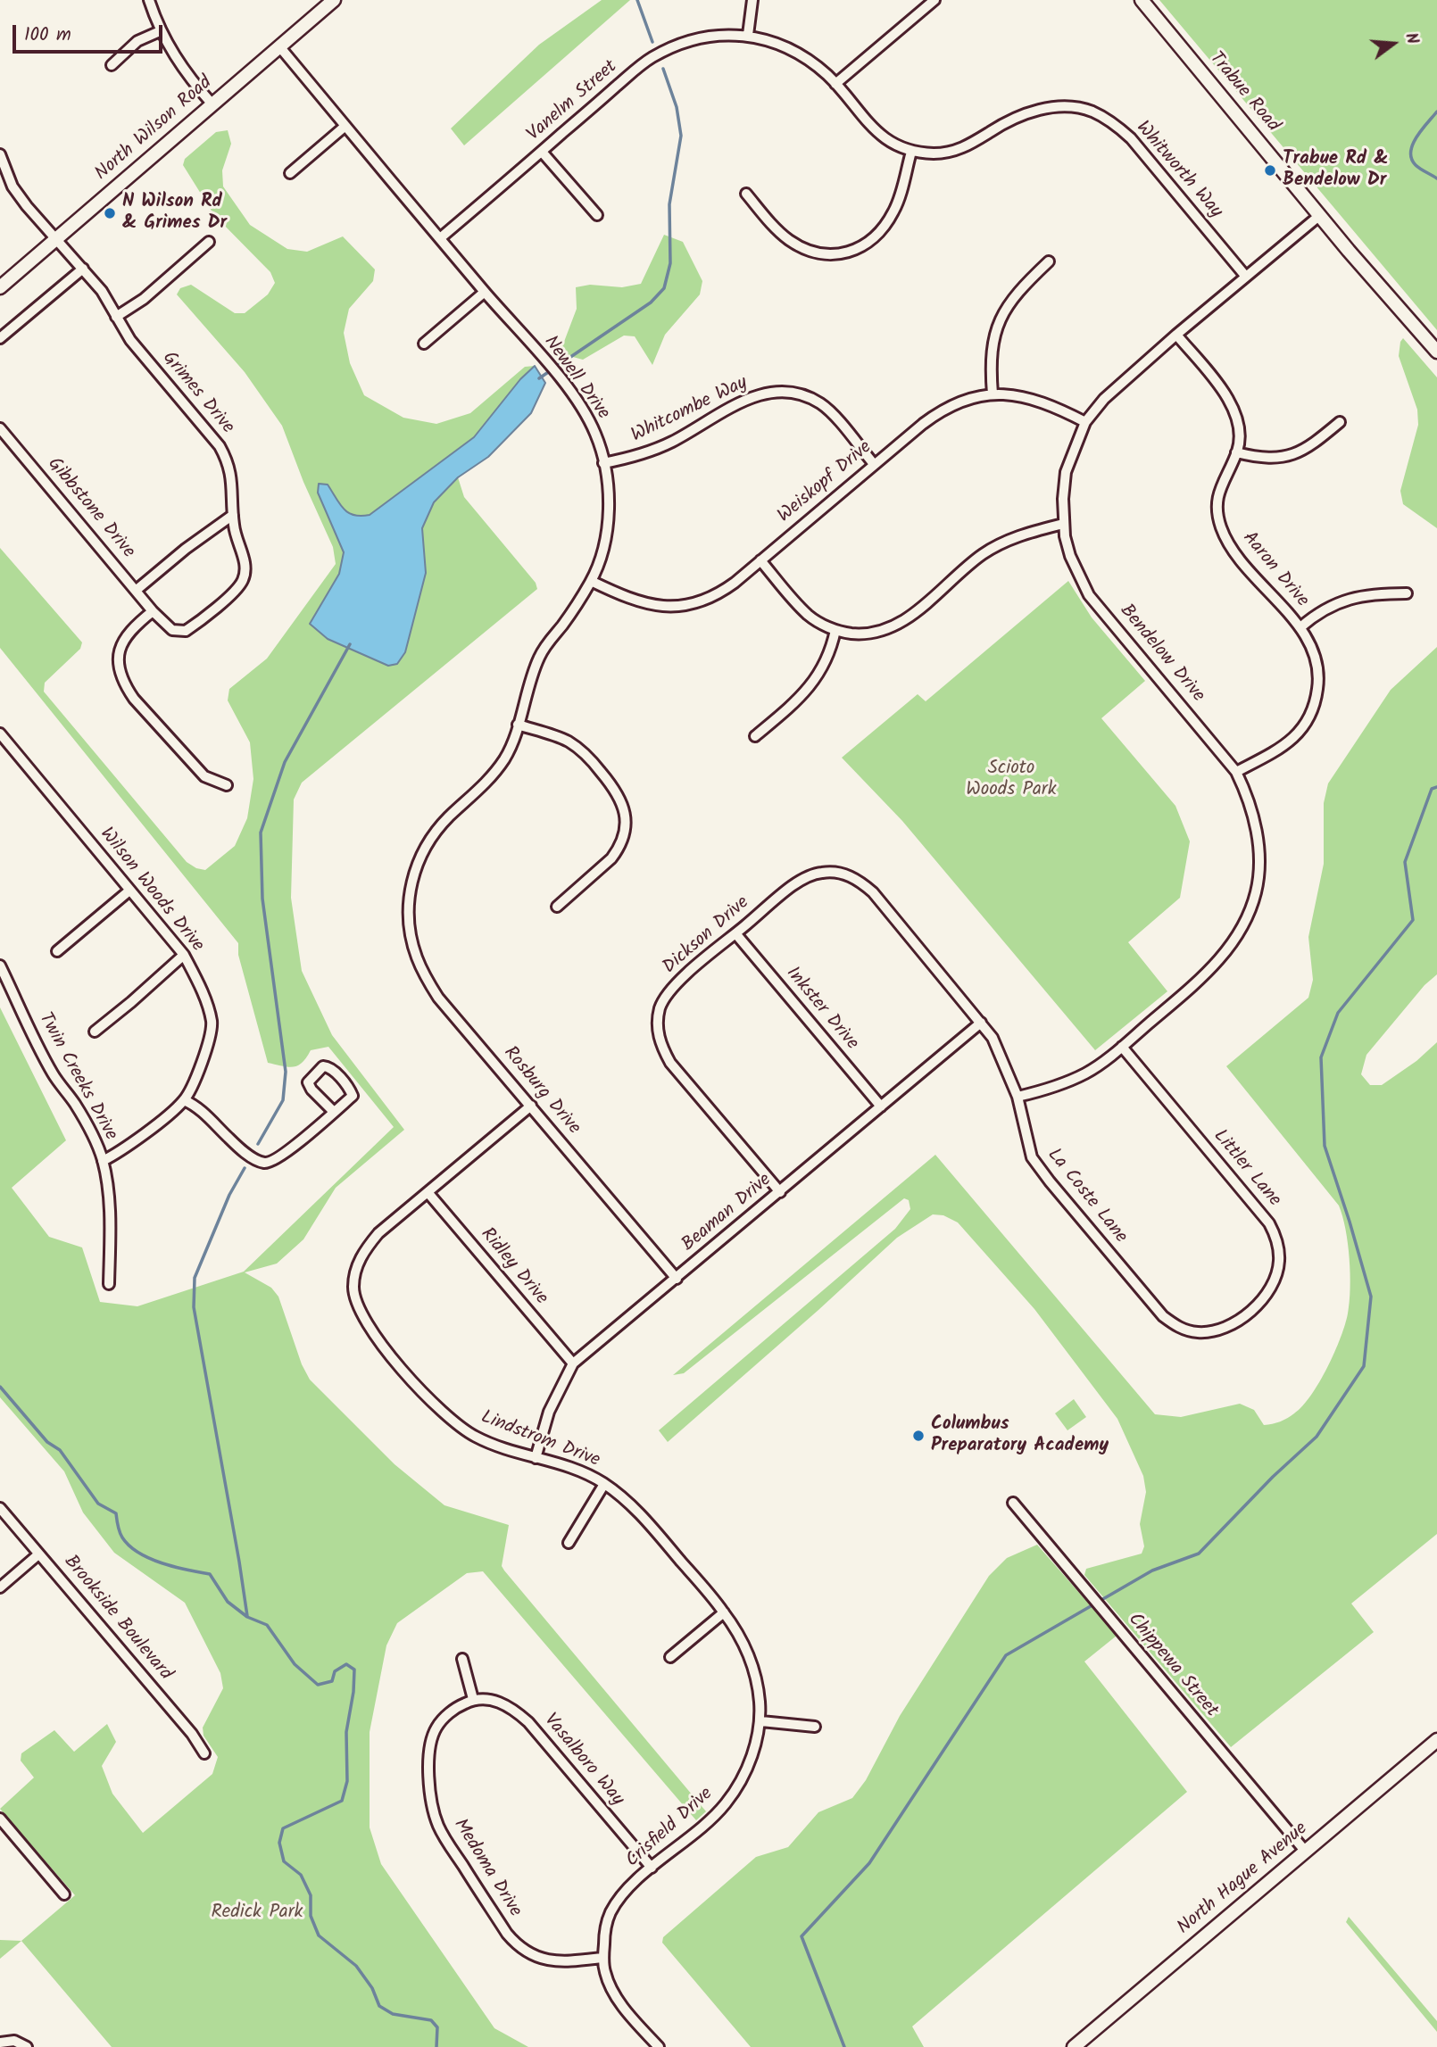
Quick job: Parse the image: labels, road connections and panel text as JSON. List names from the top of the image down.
{
  "streets": {
    "main road": ["Trabue Road", "North Wilson Road", "North Hague Avenue"],
    "street": [
      "Vanelm Street",
      "Whitworth Way",
      "Newell Drive",
      "Grimes Drive",
      "Whitcombe Way",
      "Weiskopf Drive",
      "Gibbstone Drive",
      "Aaron Drive",
      "Bendelow Drive",
      "Wilson Woods Drive",
      "Dickson Drive",
      "Inkster Drive",
      "Twin Creeks Drive",
      "Rosburg Drive",
      "Littler Lane",
      "La Coste Lane",
      "Beaman Drive",
      "Ridley Drive",
      "Lindstrom Drive",
      "Brookside Boulevard",
      "Chippewa Street",
      "Vasalboro Way",
      "Crisfield Drive",
      "Medoma Drive"
    ]
  },
  "crossings": [
    ["Trabue Road", "Bendelow Drive"],
    ["Vanelm Street", "Whitworth Way"],
    ["Vanelm Street", "Newell Drive"],
    ["North Wilson Road", "Newell Drive"],
    ["North Wilson Road", "Grimes Drive"],
    ["Whitworth Way", "Bendelow Drive"],
    ["Newell Drive", "Whitcombe Way"],
    ["Newell Drive", "Weiskopf Drive"],
    ["Newell Drive", "Rosburg Drive"],
    ["Grimes Drive", "Gibbstone Drive"],
    ["Whitcombe Way", "Weiskopf Drive"],
    ["Weiskopf Drive", "Bendelow Drive"],
    ["Aaron Drive", "Bendelow Drive"],
    ["Bendelow Drive", "Littler Lane"],
    ["Bendelow Drive", "La Coste Lane"],
    ["Wilson Woods Drive", "Twin Creeks Drive"],
    ["Dickson Drive", "Inkster Drive"],
    ["Dickson Drive", "La Coste Lane"],
    ["Dickson Drive", "Beaman Drive"],
    ["Inkster Drive", "Beaman Drive"],
    ["Rosburg Drive", "Beaman Drive"],
    ["Rosburg Drive", "Lindstrom Drive"],
    ["Littler Lane", "La Coste Lane"],
    ["La Coste Lane", "Beaman Drive"],
    ["Beaman Drive", "Ridley Drive"],
    ["Beaman Drive", "Lindstrom Drive"],
    ["Ridley Drive", "Lindstrom Drive"],
    ["Lindstrom Drive", "Crisfield Drive"],
    ["Chippewa Street", "North Hague Avenue"],
    ["Vasalboro Way", "Crisfield Drive"],
    ["Vasalboro Way", "Medoma Drive"],
    ["Crisfield Drive", "Medoma Drive"]
  ],
  "parks": ["Scioto Woods Park", "Redick Park"],
  "places": ["Trabue Rd & Bendelow Dr", "N Wilson Rd & Grimes Dr", "Columbus Preparatory Academy"],
  "scale_bar": "100 m",
  "north": "right"
}
